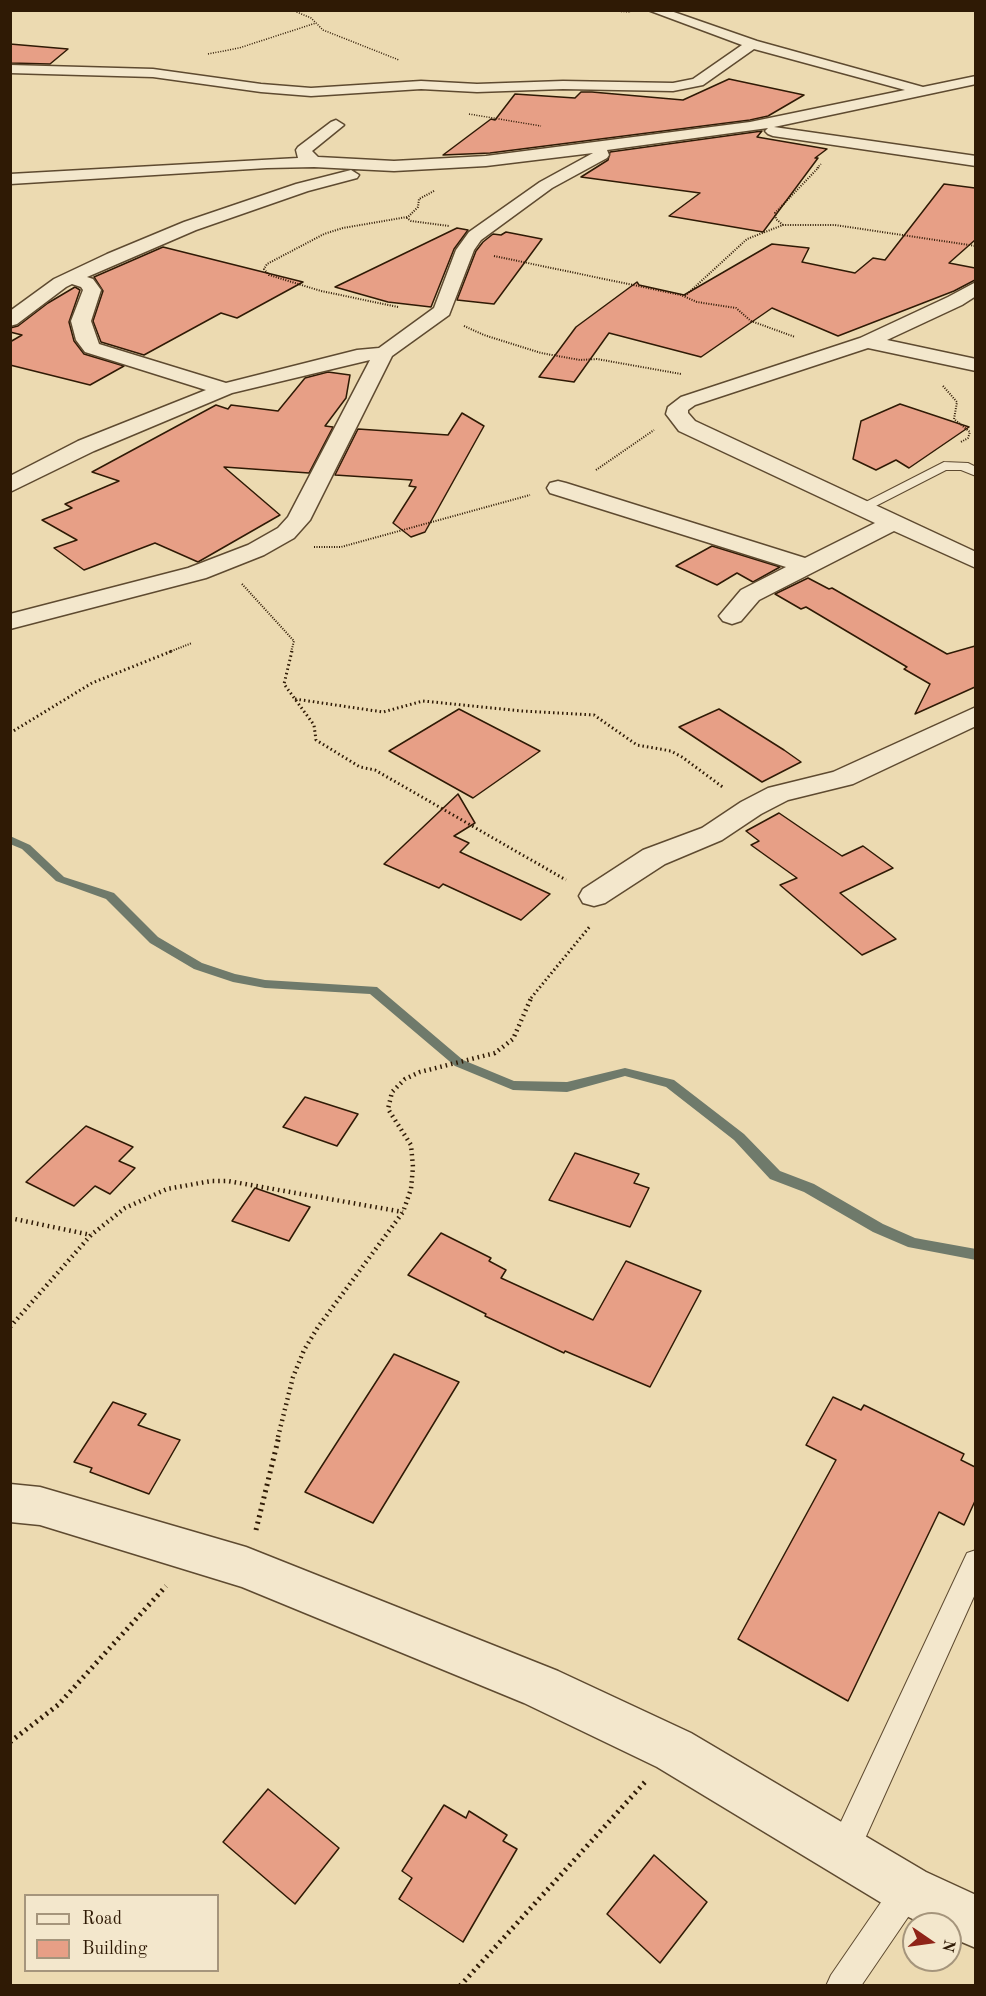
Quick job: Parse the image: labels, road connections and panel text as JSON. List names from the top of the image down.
{
  "legend": ["Road", "Building"],
  "north": "right"
}
